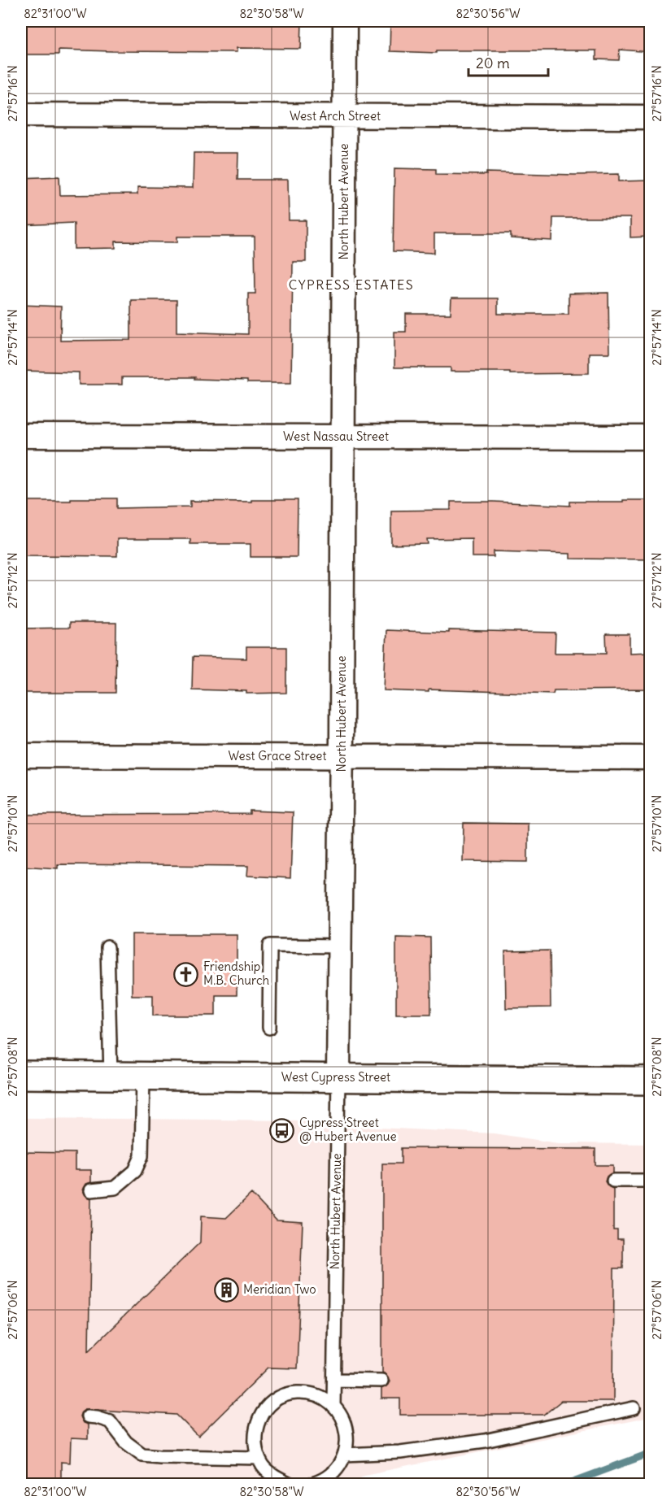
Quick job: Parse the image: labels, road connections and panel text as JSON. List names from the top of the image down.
{
  "streets": {
    "street": [
      "West Arch Street",
      "North Hubert Avenue",
      "West Nassau Street",
      "West Grace Street",
      "West Cypress Street"
    ]
  },
  "crossings": [
    ["West Arch Street", "North Hubert Avenue"],
    ["North Hubert Avenue", "West Nassau Street"],
    ["North Hubert Avenue", "West Grace Street"],
    ["North Hubert Avenue", "West Cypress Street"]
  ],
  "districts": ["CYPRESS ESTATES"],
  "places": {
    "church": ["Friendship M.B. Church"],
    "bus stop": ["Cypress Street @ Hubert Avenue"],
    "building": ["Meridian Two"]
  },
  "scale_bar": "20 m",
  "coordinates": [
    "82°31'00\"W",
    "82°30'58\"W",
    "82°30'56\"W",
    "27°57'16\"N",
    "27°57'14\"N",
    "27°57'12\"N",
    "27°57'10\"N",
    "27°57'08\"N",
    "27°57'06\"N"
  ]
}
